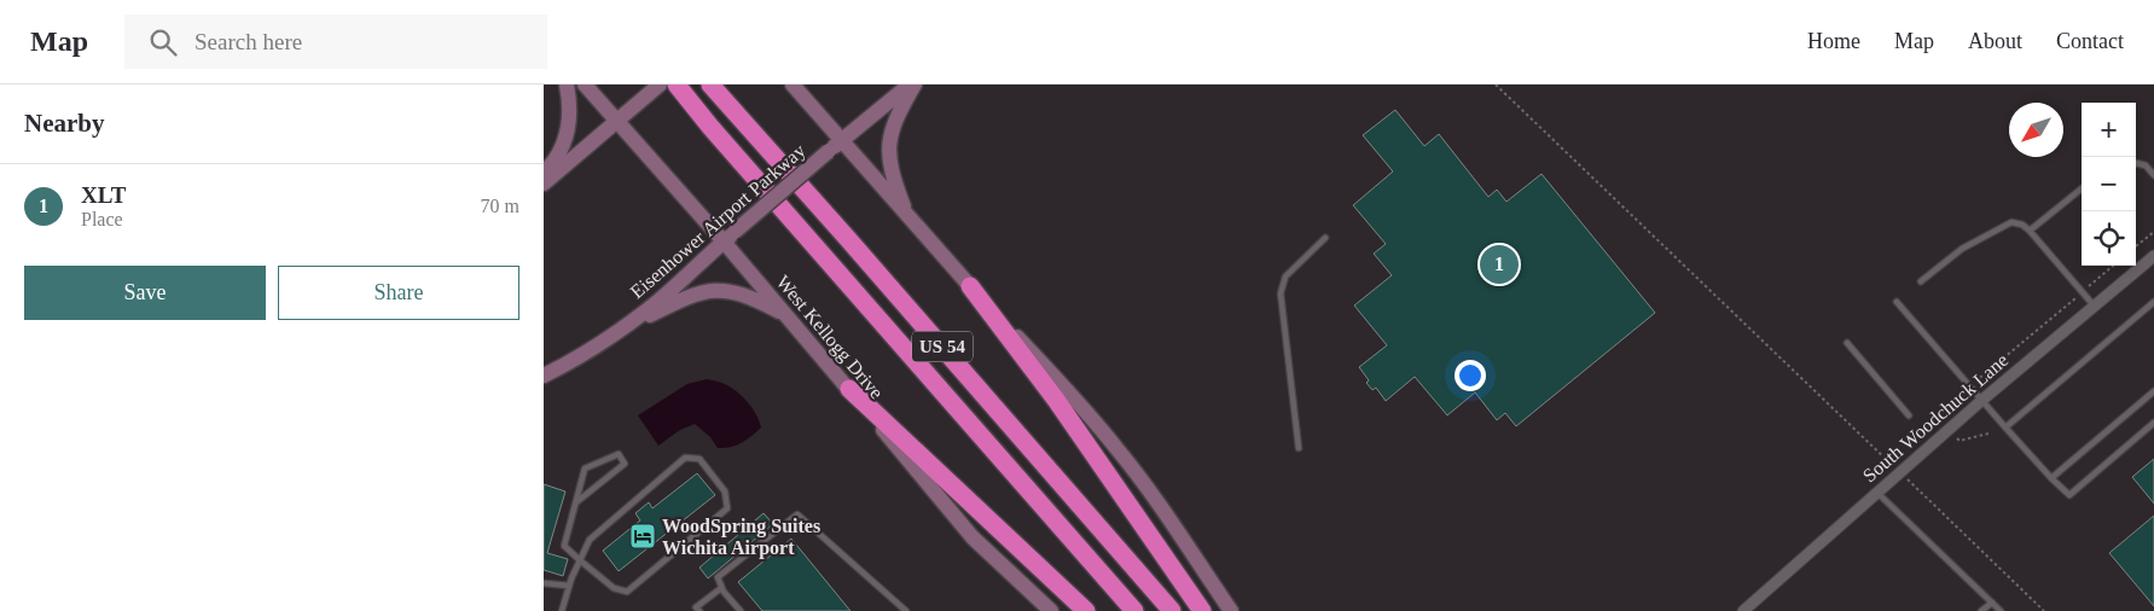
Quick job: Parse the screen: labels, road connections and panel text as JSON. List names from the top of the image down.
{
  "streets": {
    "highway": ["US 54"],
    "main road": ["Eisenhower Airport Parkway", "West Kellogg Drive"],
    "street": ["South Woodchuck Lane"]
  },
  "crossings": [
    ["Eisenhower Airport Parkway", "West Kellogg Drive"]
  ],
  "places": {
    "hotel": ["WoodSpring Suites Wichita Airport"]
  },
  "north": "bottom left",
  "page": {
    "header": "Map",
    "search": "Search here",
    "nav": [
      "Home",
      "Map",
      "About",
      "Contact"
    ],
    "heading": "Nearby",
    "map_buttons": ["+", "−"],
    "list": [
      {
        "mark": "1",
        "name": "XLT",
        "note": "Place",
        "value": "70 m"
      }
    ],
    "pins": "1",
    "buttons": ["Save", "Share"]
  }
}
